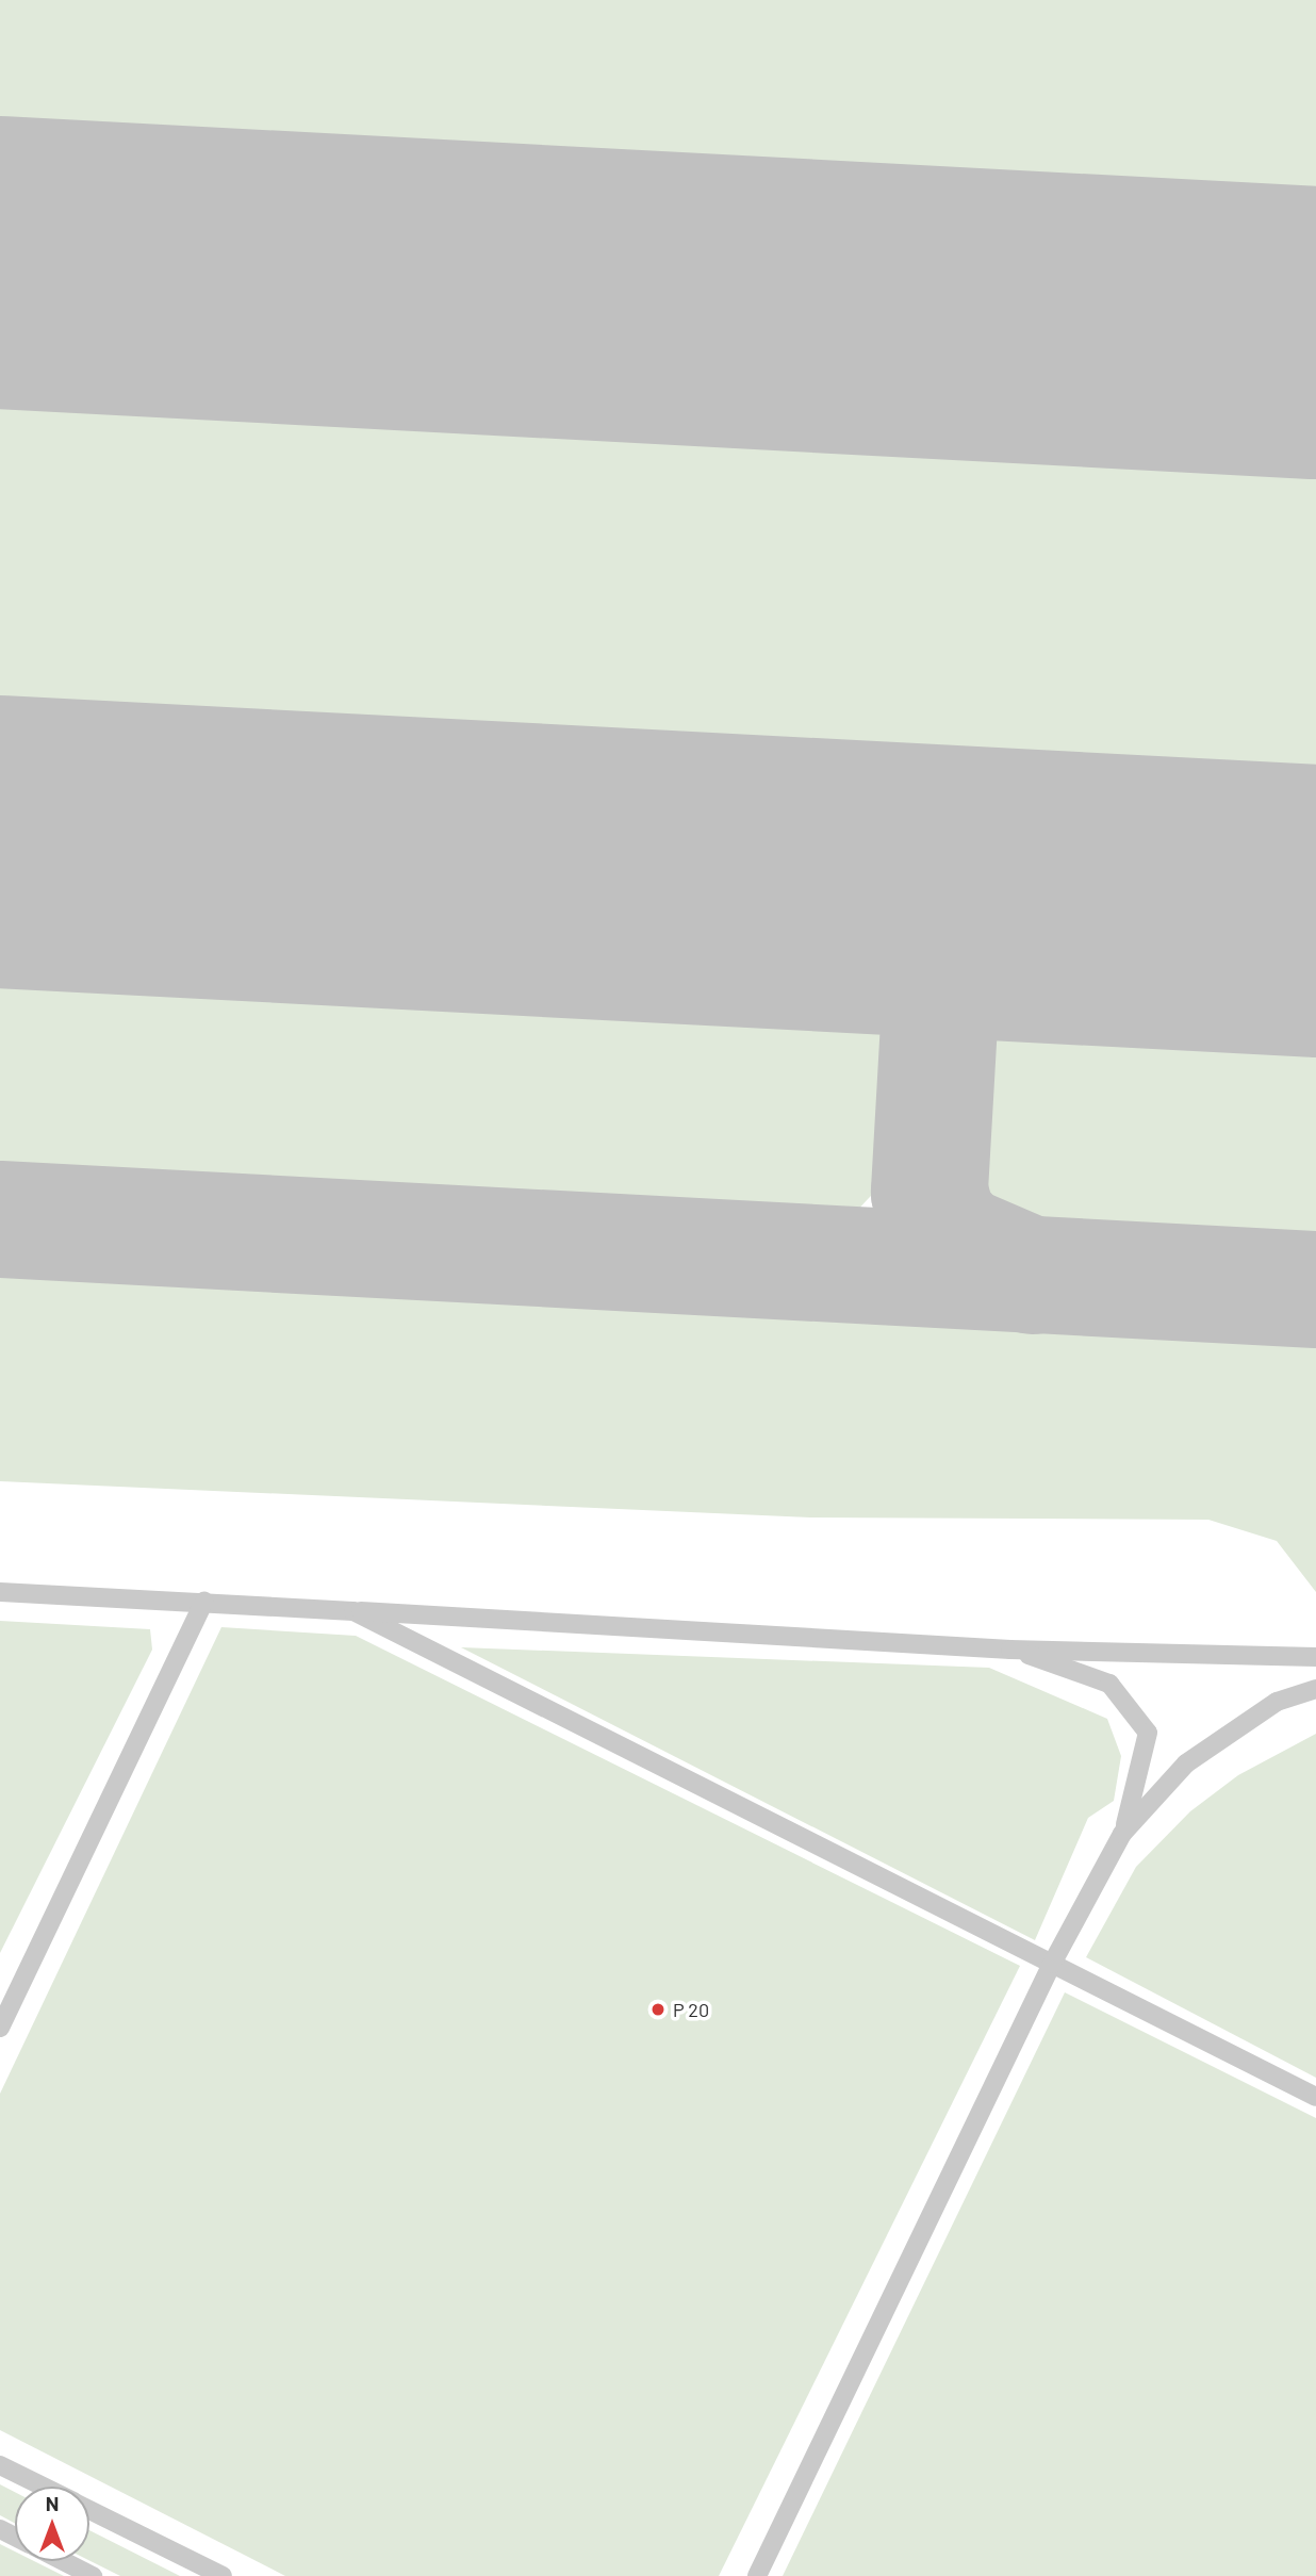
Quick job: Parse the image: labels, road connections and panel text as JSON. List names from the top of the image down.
{
  "places": ["P 20"],
  "north": "top"
}
